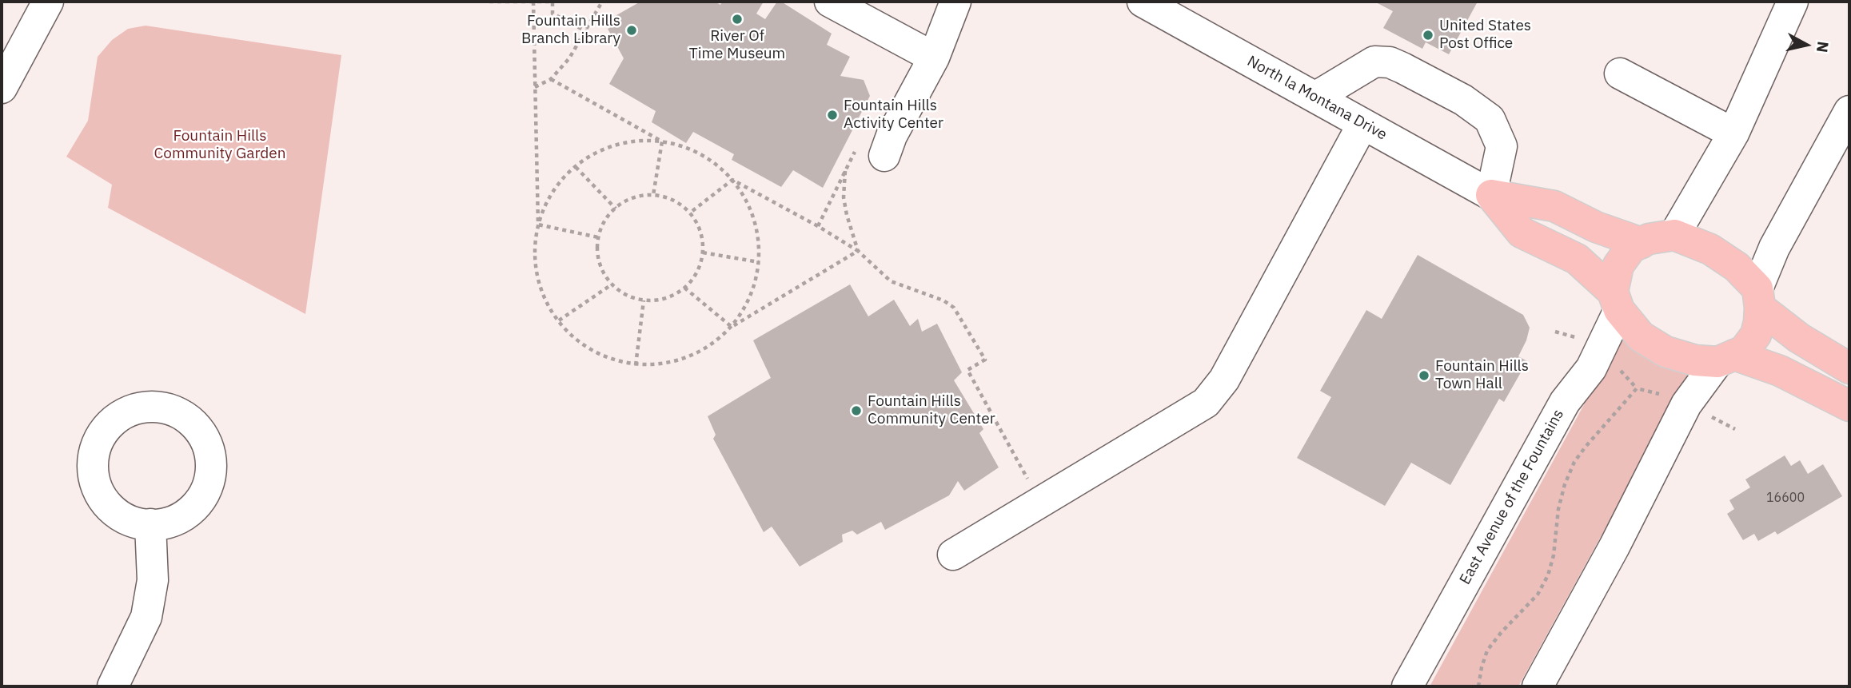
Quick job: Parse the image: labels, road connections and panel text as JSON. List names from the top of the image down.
{
  "streets": {
    "street": ["North la Montana Drive", "East Avenue of the Fountains"]
  },
  "parks": ["Fountain Hills Community Garden"],
  "places": [
    "River Of Time Museum",
    "Fountain Hills Branch Library",
    "United States Post Office",
    "Fountain Hills Activity Center",
    "Fountain Hills Town Hall",
    "Fountain Hills Community Center"
  ],
  "house_numbers": ["16600"],
  "north": "right"
}
